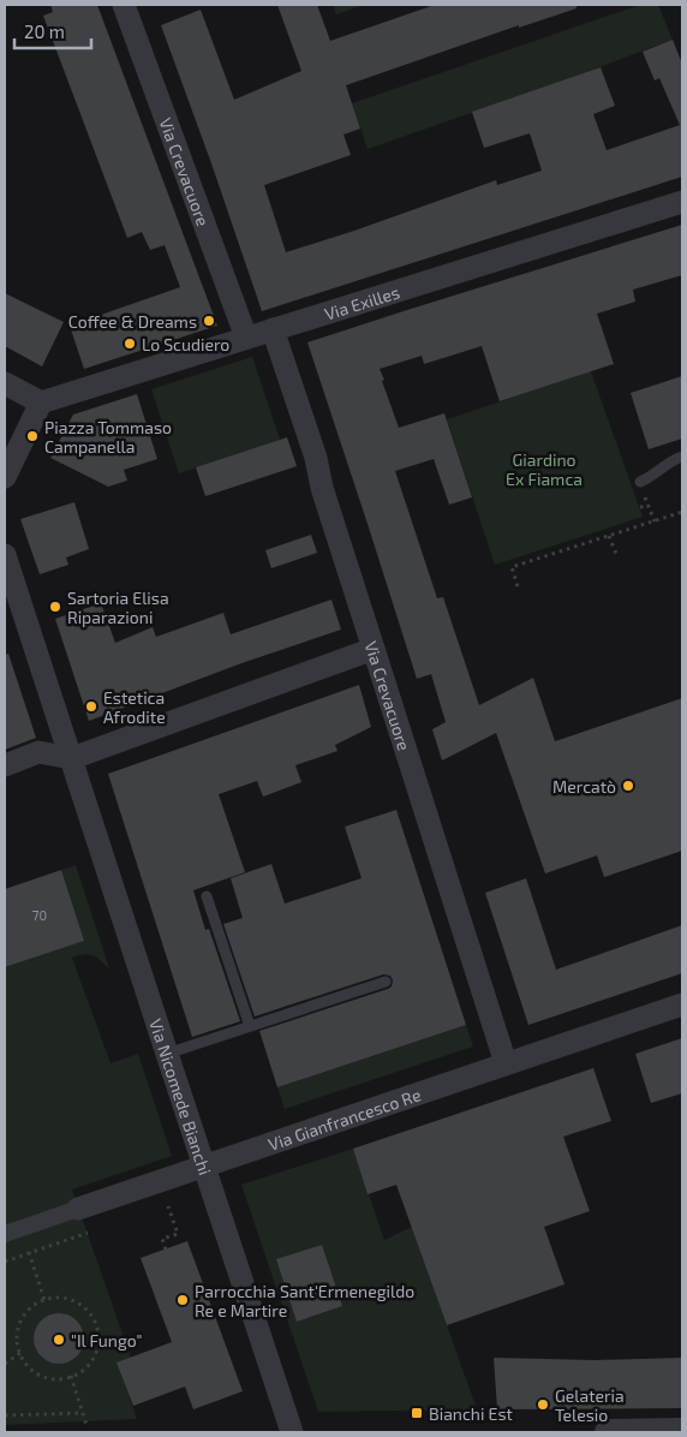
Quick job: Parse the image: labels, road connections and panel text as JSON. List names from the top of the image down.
{
  "streets": {
    "street": [
      "Via Crevacuore",
      "Via Exilles",
      "Via Nicomede Bianchi",
      "Via Gianfrancesco Re"
    ]
  },
  "crossings": [
    ["Via Crevacuore", "Via Exilles"],
    ["Via Crevacuore", "Via Gianfrancesco Re"],
    ["Via Nicomede Bianchi", "Via Gianfrancesco Re"]
  ],
  "parks": ["Giardino Ex Fiamca"],
  "places": {
    "other": [
      "Coffee & Dreams",
      "Lo Scudiero",
      "Piazza Tommaso Campanella",
      "Sartoria Elisa Riparazioni",
      "Estetica Afrodite",
      "Mercatò",
      "Parrocchia Sant'Ermenegildo Re e Martire",
      "\"Il Fungo\"",
      "Gelateria Telesio"
    ],
    "transit": ["Bianchi Est"]
  },
  "house_numbers": ["70"],
  "scale_bar": "20 m"
}
